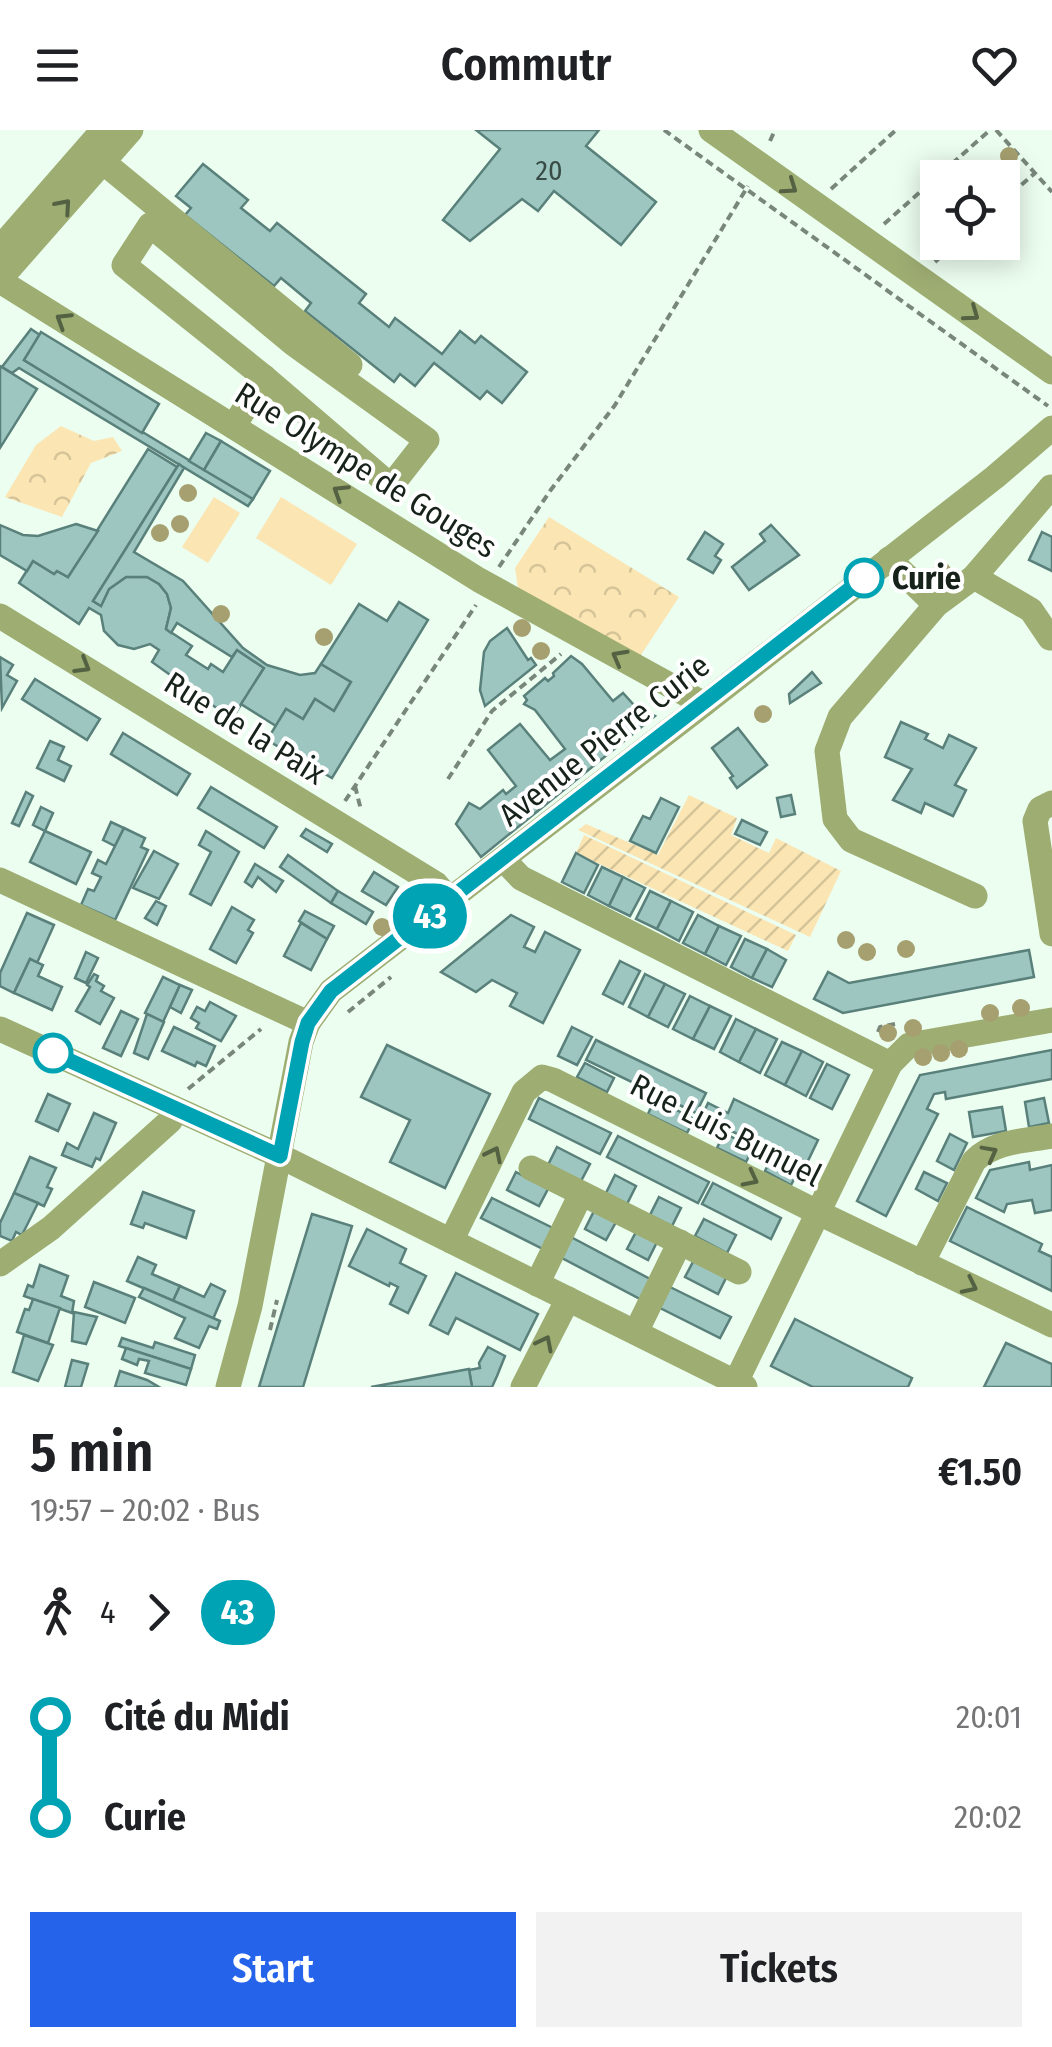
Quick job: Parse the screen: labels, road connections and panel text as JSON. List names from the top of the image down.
{
  "streets": {
    "street": [
      "Rue Olympe de Gouges",
      "Rue de la Paix",
      "Avenue Pierre Curie",
      "Rue Luis Bunuel"
    ]
  },
  "crossings": [
    ["Rue Olympe de Gouges", "Avenue Pierre Curie"],
    ["Rue de la Paix", "Avenue Pierre Curie"]
  ],
  "places": ["Curie"],
  "lines": ["bus line 43"],
  "house_numbers": ["20"],
  "page": {
    "header": "Commutr",
    "on_map": "43",
    "heading": ["5 min", "19:57 – 20:02 · Bus", "€1.50"],
    "legs": ["4", "43"],
    "list": [
      {
        "name": "Cité du Midi",
        "value": "20:01"
      },
      {
        "name": "Curie",
        "value": "20:02"
      }
    ],
    "buttons": ["Start", "Tickets"]
  }
}
